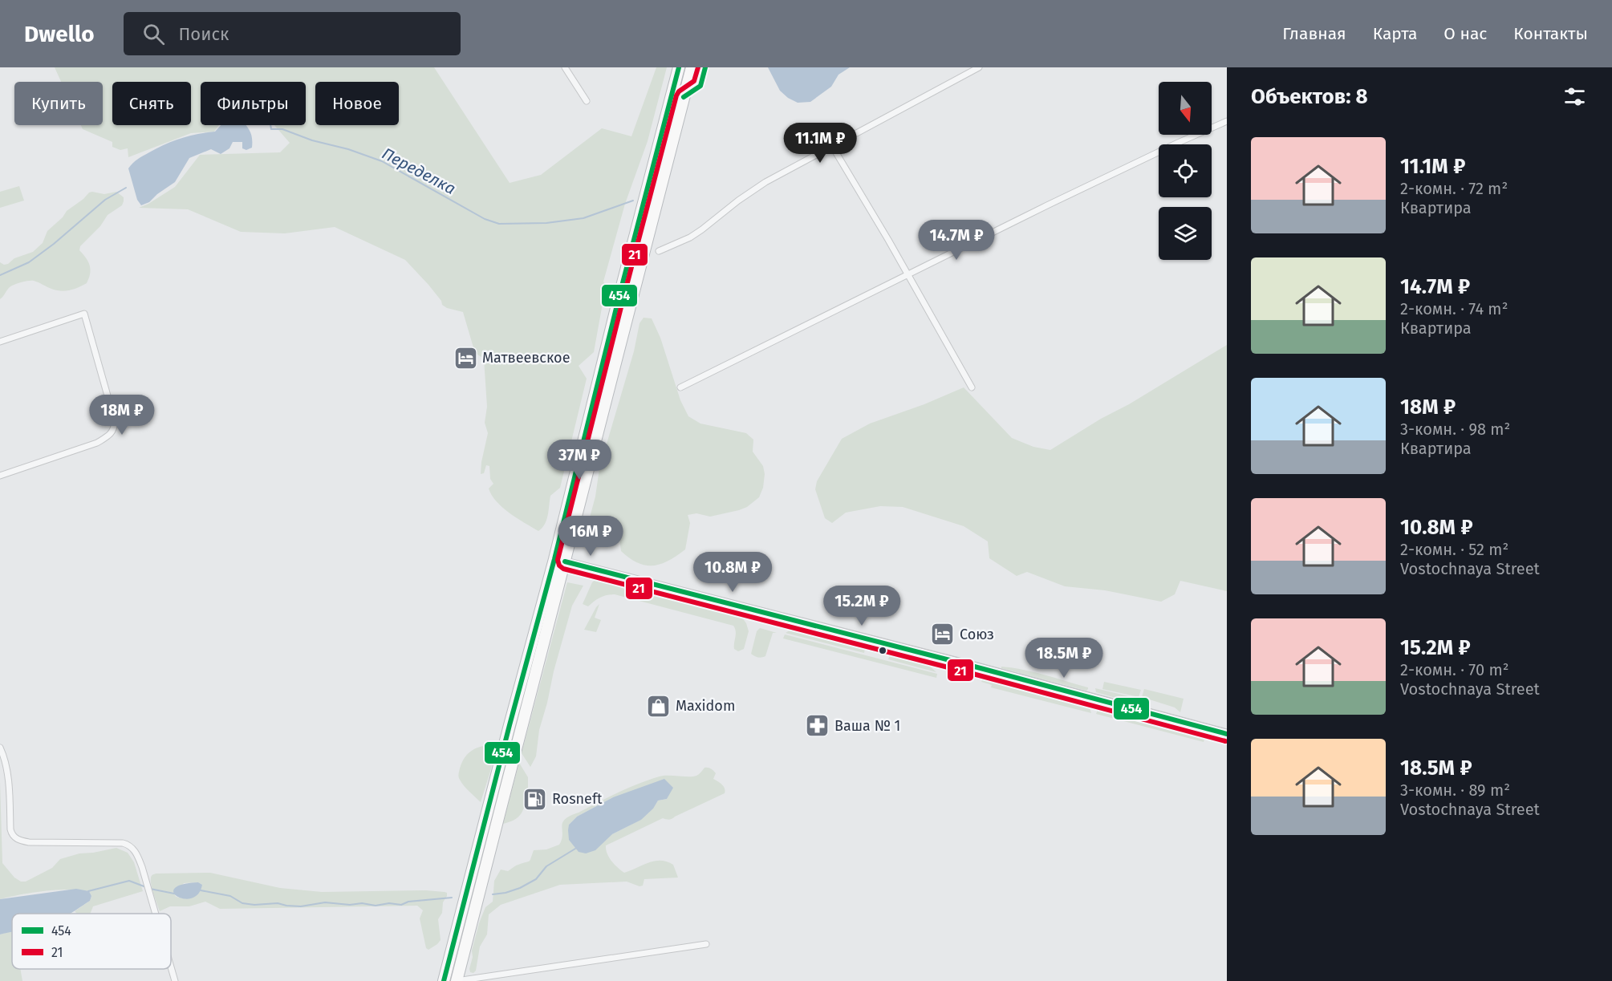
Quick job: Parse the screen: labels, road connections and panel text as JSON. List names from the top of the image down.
{
  "water": ["Переделка"],
  "places": {
    "hotel": ["Матвеевское", "Союз"],
    "shop": ["Maxidom"],
    "pharmacy": ["Ваша № 1"],
    "fuel station": ["Rosneft"]
  },
  "lines": ["transit line 454", "transit line 21"],
  "legend": ["454", "21"],
  "north": "bottom",
  "page": {
    "header": "Dwello",
    "search": "Поиск",
    "nav": [
      "Главная",
      "Карта",
      "О нас",
      "Контакты"
    ],
    "heading": "Объектов: 8",
    "chip": [
      "Купить",
      "Снять",
      "Фильтры",
      "Новое"
    ],
    "price": [
      "11.1M ₽",
      "14.7M ₽",
      "18M ₽",
      "37M ₽",
      "16M ₽",
      "10.8M ₽",
      "15.2M ₽",
      "18.5M ₽"
    ],
    "list": [
      {
        "name": "11.1M ₽",
        "note": "2-комн. · 72 m² · Квартира"
      },
      {
        "name": "14.7M ₽",
        "note": "2-комн. · 74 m² · Квартира"
      },
      {
        "name": "18M ₽",
        "note": "3-комн. · 98 m² · Квартира"
      },
      {
        "name": "10.8M ₽",
        "note": "2-комн. · 52 m² · Vostochnaya Street"
      },
      {
        "name": "15.2M ₽",
        "note": "2-комн. · 70 m² · Vostochnaya Street"
      },
      {
        "name": "18.5M ₽",
        "note": "3-комн. · 89 m² · Vostochnaya Street"
      }
    ]
  }
}
